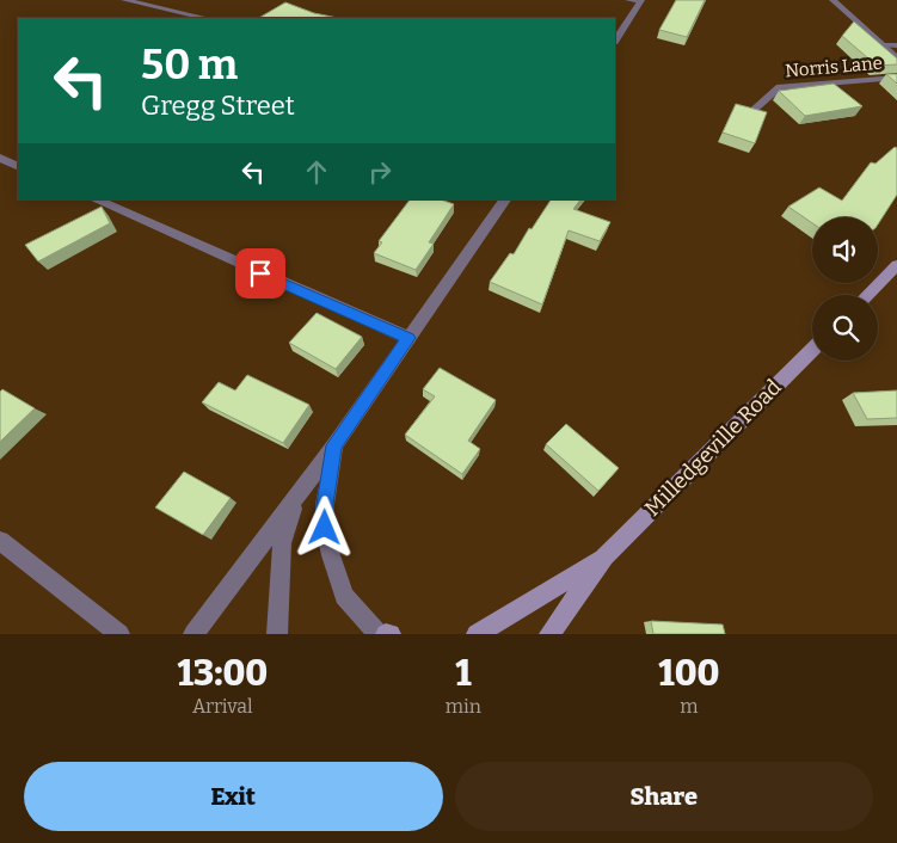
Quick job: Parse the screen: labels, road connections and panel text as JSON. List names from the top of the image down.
{
  "streets": {
    "main road": ["Milledgeville Road"],
    "street": ["Norris Lane"]
  },
  "page": {
    "turn": ["50 m", "Gregg Street"],
    "eta": [
      "13:00",
      "Arrival",
      "1",
      "min",
      "100",
      "m"
    ],
    "buttons": ["Exit", "Share"]
  }
}
